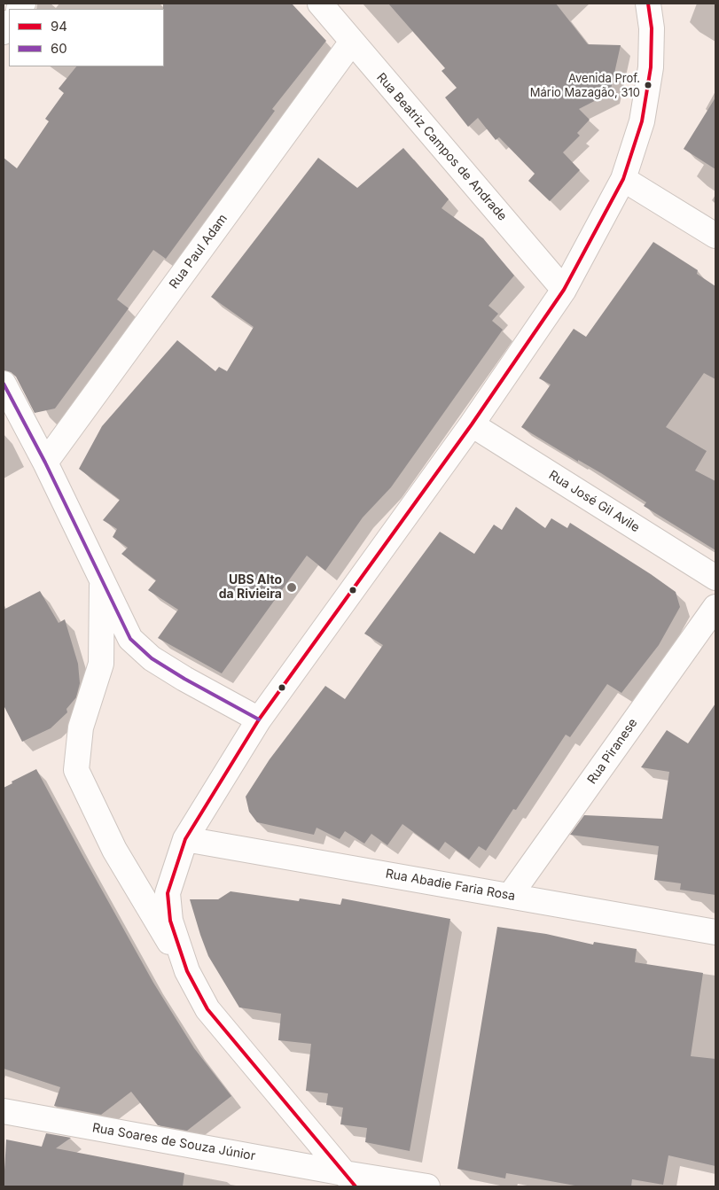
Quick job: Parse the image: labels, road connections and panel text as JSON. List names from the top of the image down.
{
  "streets": {
    "street": [
      "Rua Beatriz Campos de Andrade",
      "Rua Paul Adam",
      "Rua José Gil Avile",
      "Rua Piranese",
      "Rua Abadie Faria Rosa",
      "Rua Soares de Souza Júnior"
    ]
  },
  "crossings": [
    ["Rua Beatriz Campos de Andrade", "Rua Paul Adam"],
    ["Rua Piranese", "Rua Abadie Faria Rosa"]
  ],
  "places": ["Avenida Prof. Mário Mazagão, 310", "UBS Alto da Rivieira"],
  "lines": ["transit line 94", "transit line 60"],
  "legend": ["94", "60"]
}
